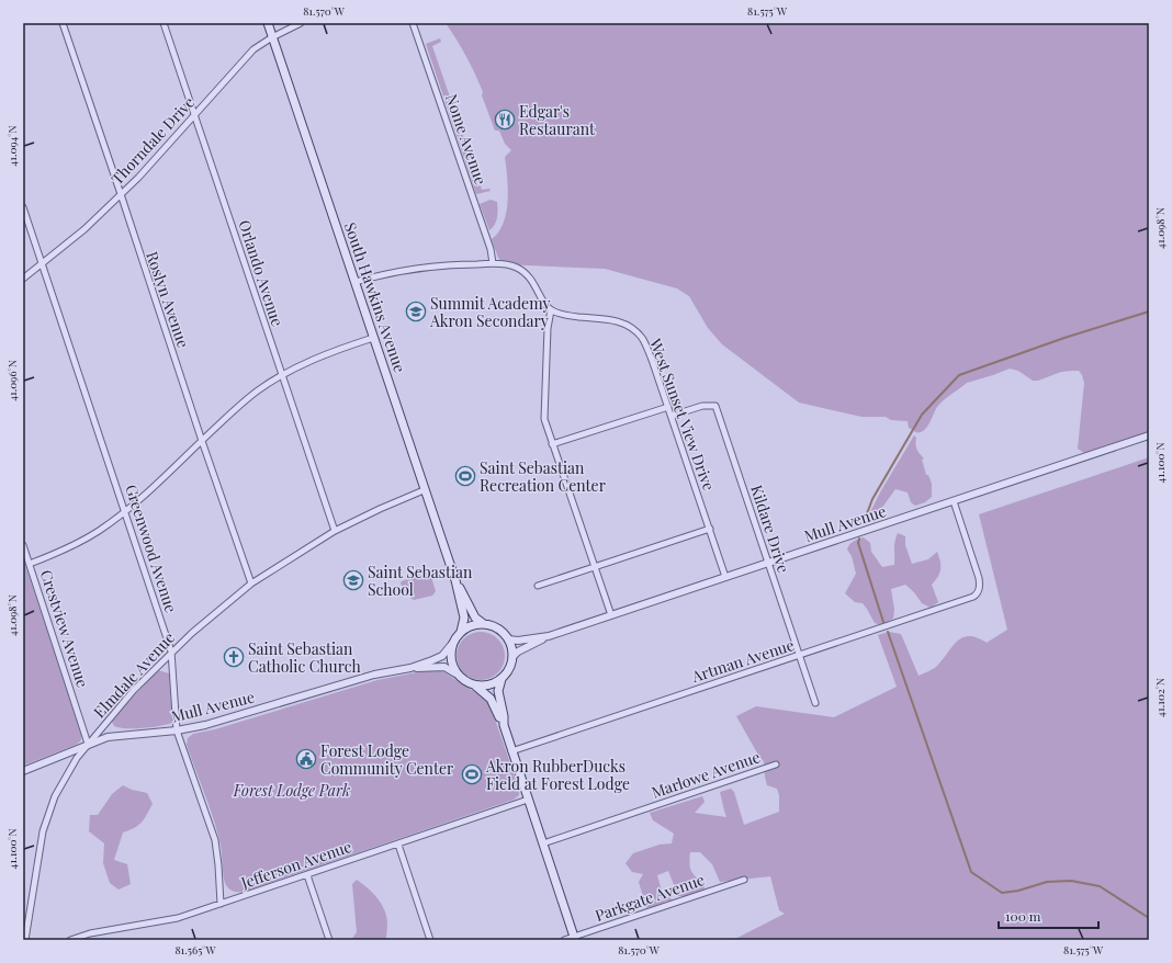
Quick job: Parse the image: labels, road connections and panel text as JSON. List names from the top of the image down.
{
  "streets": {
    "main road": ["South Hawkins Avenue"],
    "street": [
      "Nome Avenue",
      "Thorndale Drive",
      "Orlando Avenue",
      "Roslyn Avenue",
      "West Sunset View Drive",
      "Mull Avenue",
      "Kildare Drive",
      "Greenwood Avenue",
      "Crestview Avenue",
      "Artman Avenue",
      "Elmdale Avenue",
      "Marlowe Avenue",
      "Jefferson Avenue",
      "Parkgate Avenue"
    ]
  },
  "crossings": [
    ["Thorndale Drive", "Orlando Avenue"],
    ["Thorndale Drive", "South Hawkins Avenue"],
    ["Thorndale Drive", "Roslyn Avenue"],
    ["Thorndale Drive", "Greenwood Avenue"],
    ["Orlando Avenue", "Elmdale Avenue"],
    ["South Hawkins Avenue", "Mull Avenue"],
    ["South Hawkins Avenue", "Elmdale Avenue"],
    ["Roslyn Avenue", "Elmdale Avenue"],
    ["West Sunset View Drive", "Mull Avenue"],
    ["West Sunset View Drive", "Kildare Drive"],
    ["Mull Avenue", "Kildare Drive"],
    ["Mull Avenue", "Greenwood Avenue"],
    ["Mull Avenue", "Crestview Avenue"],
    ["Mull Avenue", "Artman Avenue"],
    ["Mull Avenue", "Elmdale Avenue"],
    ["Kildare Drive", "Artman Avenue"],
    ["Greenwood Avenue", "Elmdale Avenue"],
    ["Greenwood Avenue", "Jefferson Avenue"],
    ["Crestview Avenue", "Elmdale Avenue"]
  ],
  "parks": ["Forest Lodge Park"],
  "places": {
    "restaurant": ["Edgar's Restaurant"],
    "school or university": ["Summit Academy Akron Secondary", "Saint Sebastian School"],
    "sports": ["Saint Sebastian Recreation Center", "Akron RubberDucks Field at Forest Lodge"],
    "church": ["Saint Sebastian Catholic Church"],
    "public building": ["Forest Lodge Community Center"]
  },
  "scale_bar": "100 m",
  "coordinates": [
    "81.570°W",
    "81.575°W",
    "41.094°N",
    "41.098°N",
    "41.096°N",
    "41.100°N",
    "41.102°N",
    "81.565°W"
  ]
}
